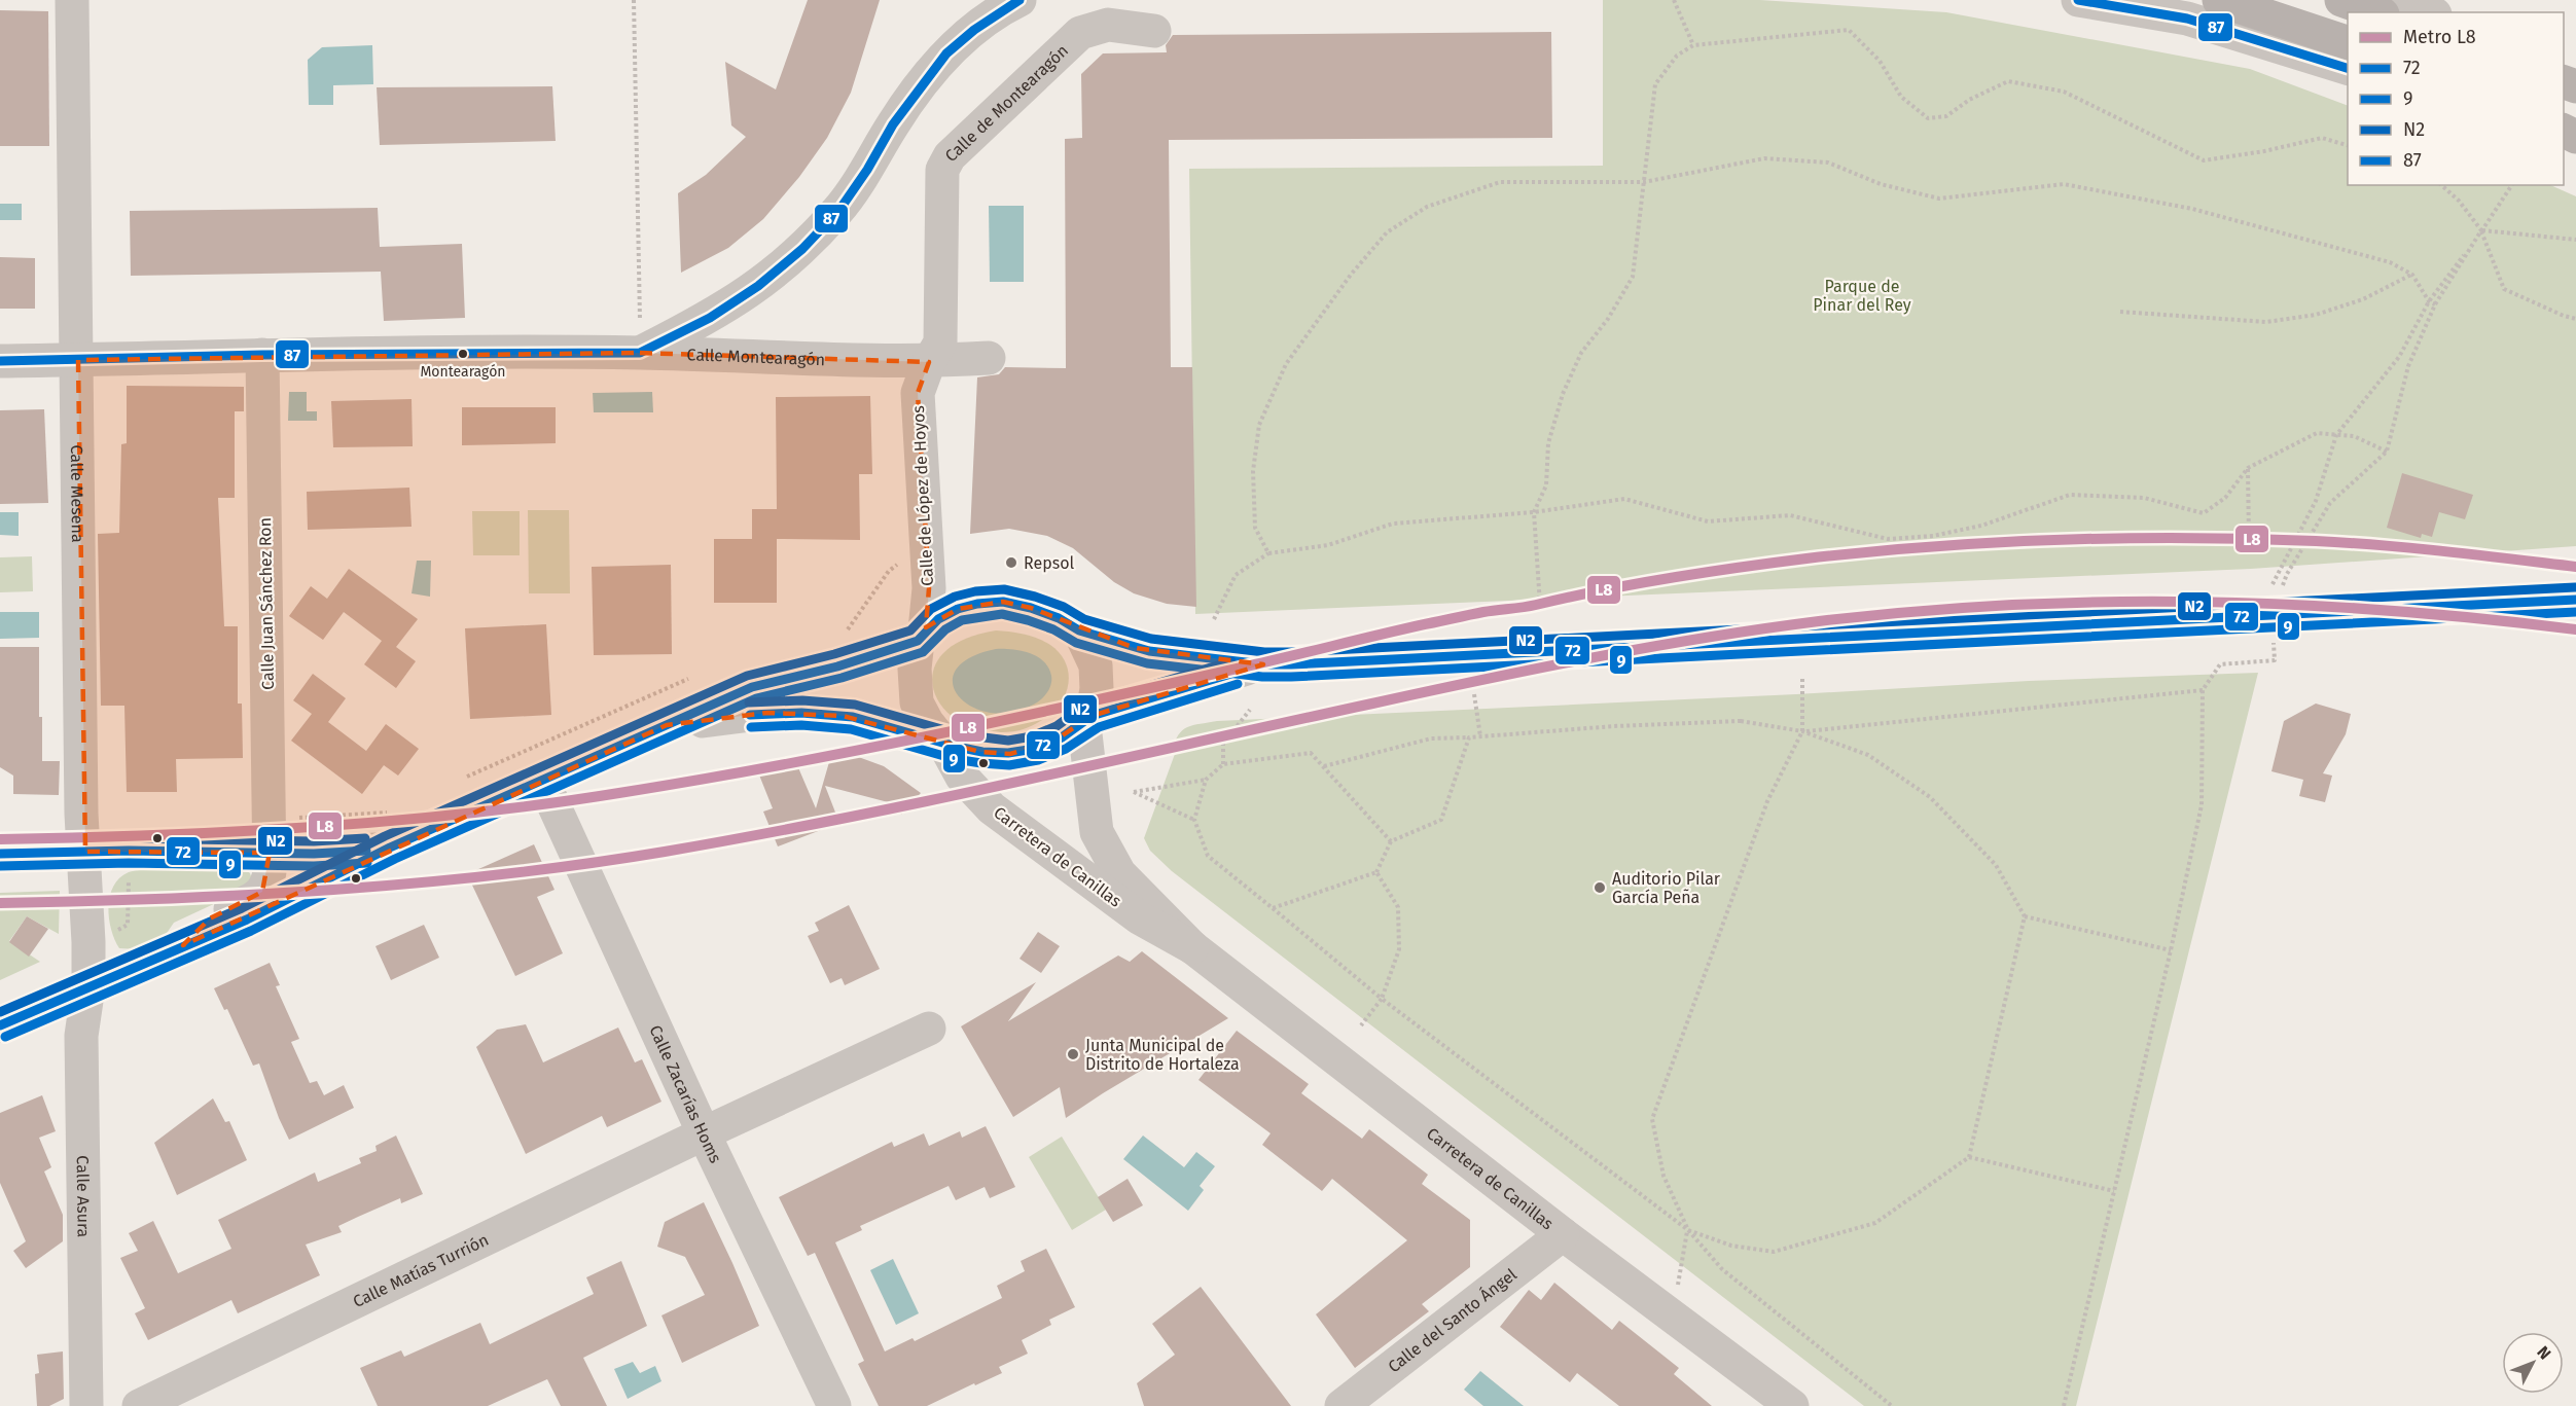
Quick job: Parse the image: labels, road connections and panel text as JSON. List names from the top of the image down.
{
  "streets": {
    "street": [
      "Calle de Montearagón",
      "Calle Montearagón",
      "Calle Mesena",
      "Calle de López de Hoyos",
      "Calle Juan Sánchez Ron",
      "Carretera de Canillas",
      "Calle Zacarías Homs",
      "Calle Asura",
      "Calle Matías Turrión",
      "Calle del Santo Ángel"
    ]
  },
  "crossings": [
    ["Calle de Montearagón", "Calle Montearagón"],
    ["Calle de Montearagón", "Calle de López de Hoyos"],
    ["Calle Montearagón", "Calle Mesena"],
    ["Calle Montearagón", "Calle de López de Hoyos"],
    ["Calle Montearagón", "Calle Juan Sánchez Ron"],
    ["Calle Mesena", "Calle Asura"],
    ["Calle de López de Hoyos", "Carretera de Canillas"],
    ["Carretera de Canillas", "Calle del Santo Ángel"],
    ["Calle Zacarías Homs", "Calle Matías Turrión"]
  ],
  "parks": ["Parque de Pinar del Rey"],
  "places": [
    "Montearagón",
    "Repsol",
    "Auditorio Pilar García Peña",
    "Junta Municipal de Distrito de Hortaleza"
  ],
  "lines": [
    "transit line 87",
    "metro line L8",
    "transit line N2",
    "transit line 72",
    "transit line 9"
  ],
  "legend": [
    "Metro L8",
    "72",
    "9",
    "N2",
    "87"
  ],
  "north": "top right"
}
